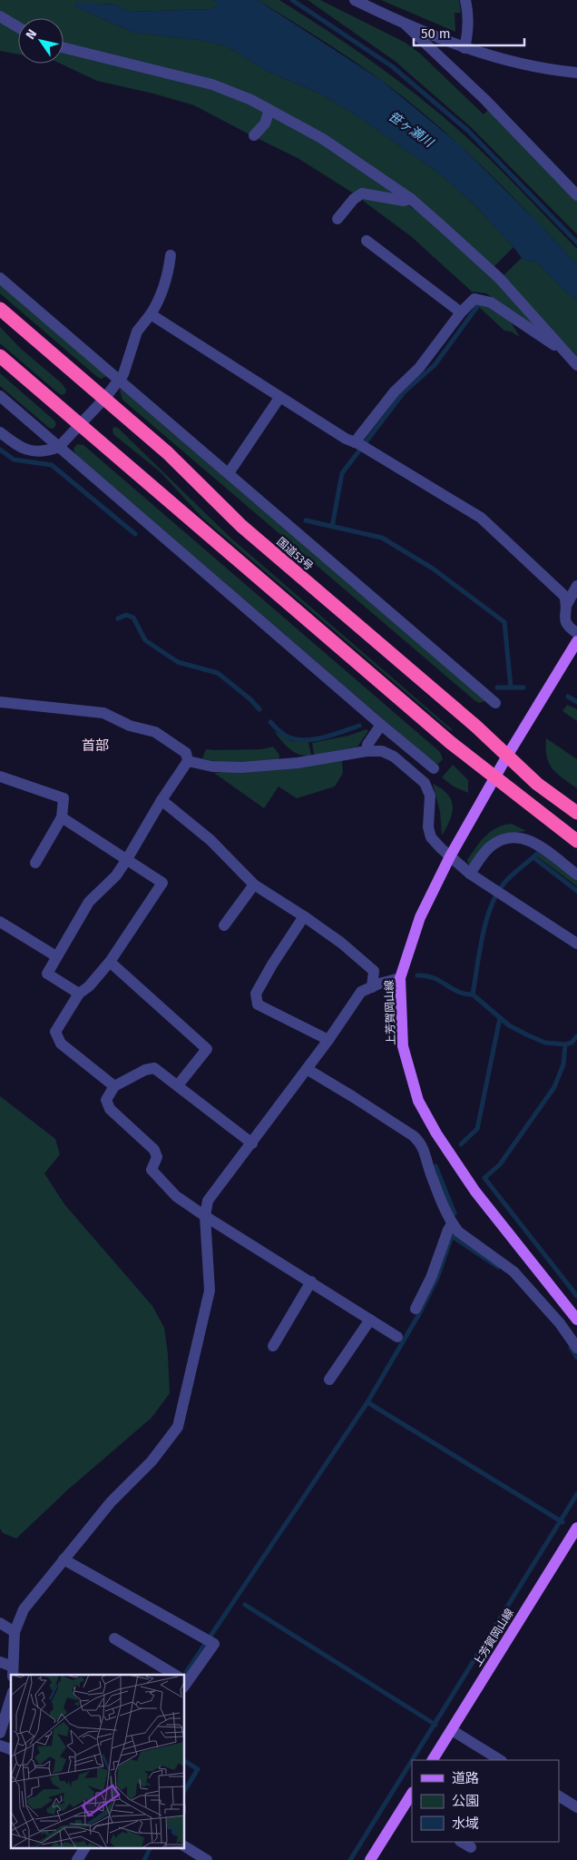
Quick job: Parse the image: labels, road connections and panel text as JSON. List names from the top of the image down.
{
  "streets": {
    "highway": ["国道53号"],
    "main road": ["上芳賀岡山線"]
  },
  "crossings": [
    ["国道53号", "上芳賀岡山線"]
  ],
  "districts": ["首部"],
  "water": ["笹ヶ瀬川"],
  "legend": ["道路", "公園", "水域"],
  "scale_bar": "50 m",
  "north": "top left"
}
